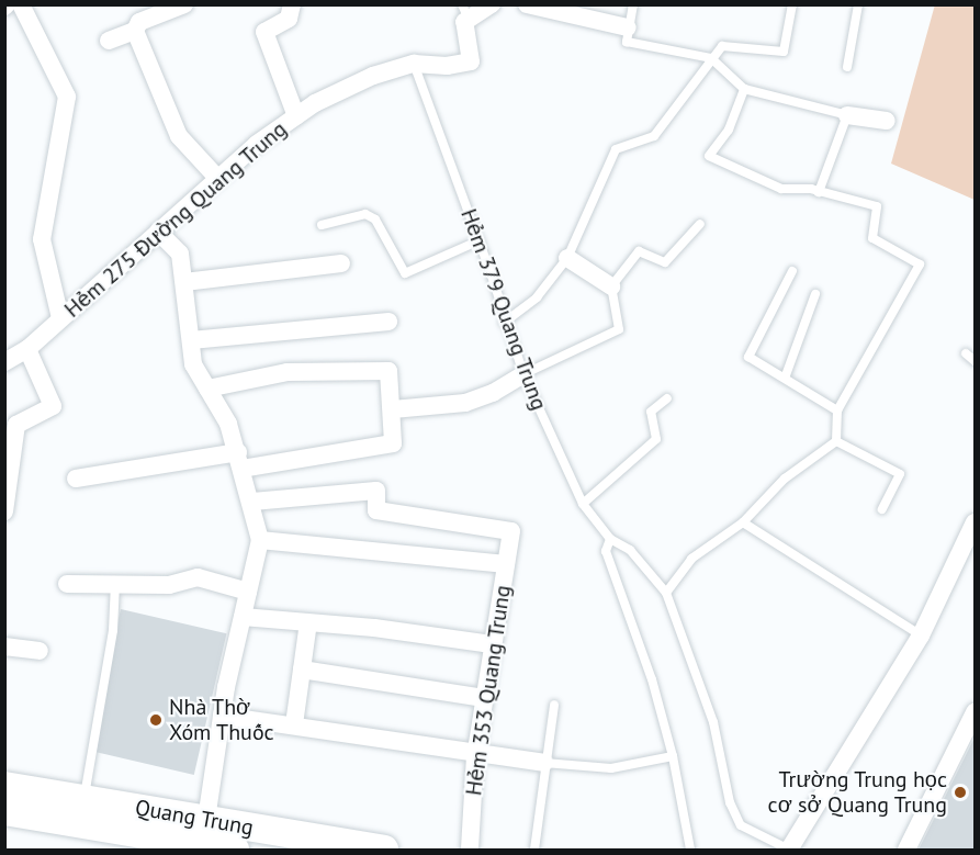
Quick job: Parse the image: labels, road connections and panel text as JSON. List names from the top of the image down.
{
  "streets": {
    "main road": ["Quang Trung"],
    "street": ["Hẻm 275 Đường Quang Trung", "Hẻm 353 Quang Trung"],
    "lane": ["Hẻm 379 Quang Trung"]
  },
  "crossings": [
    ["Hẻm 275 Đường Quang Trung", "Hẻm 379 Quang Trung"]
  ],
  "places": ["Nhà Thờ Xóm Thuốc", "Trường Trung học cơ sở Quang Trung"]
}
